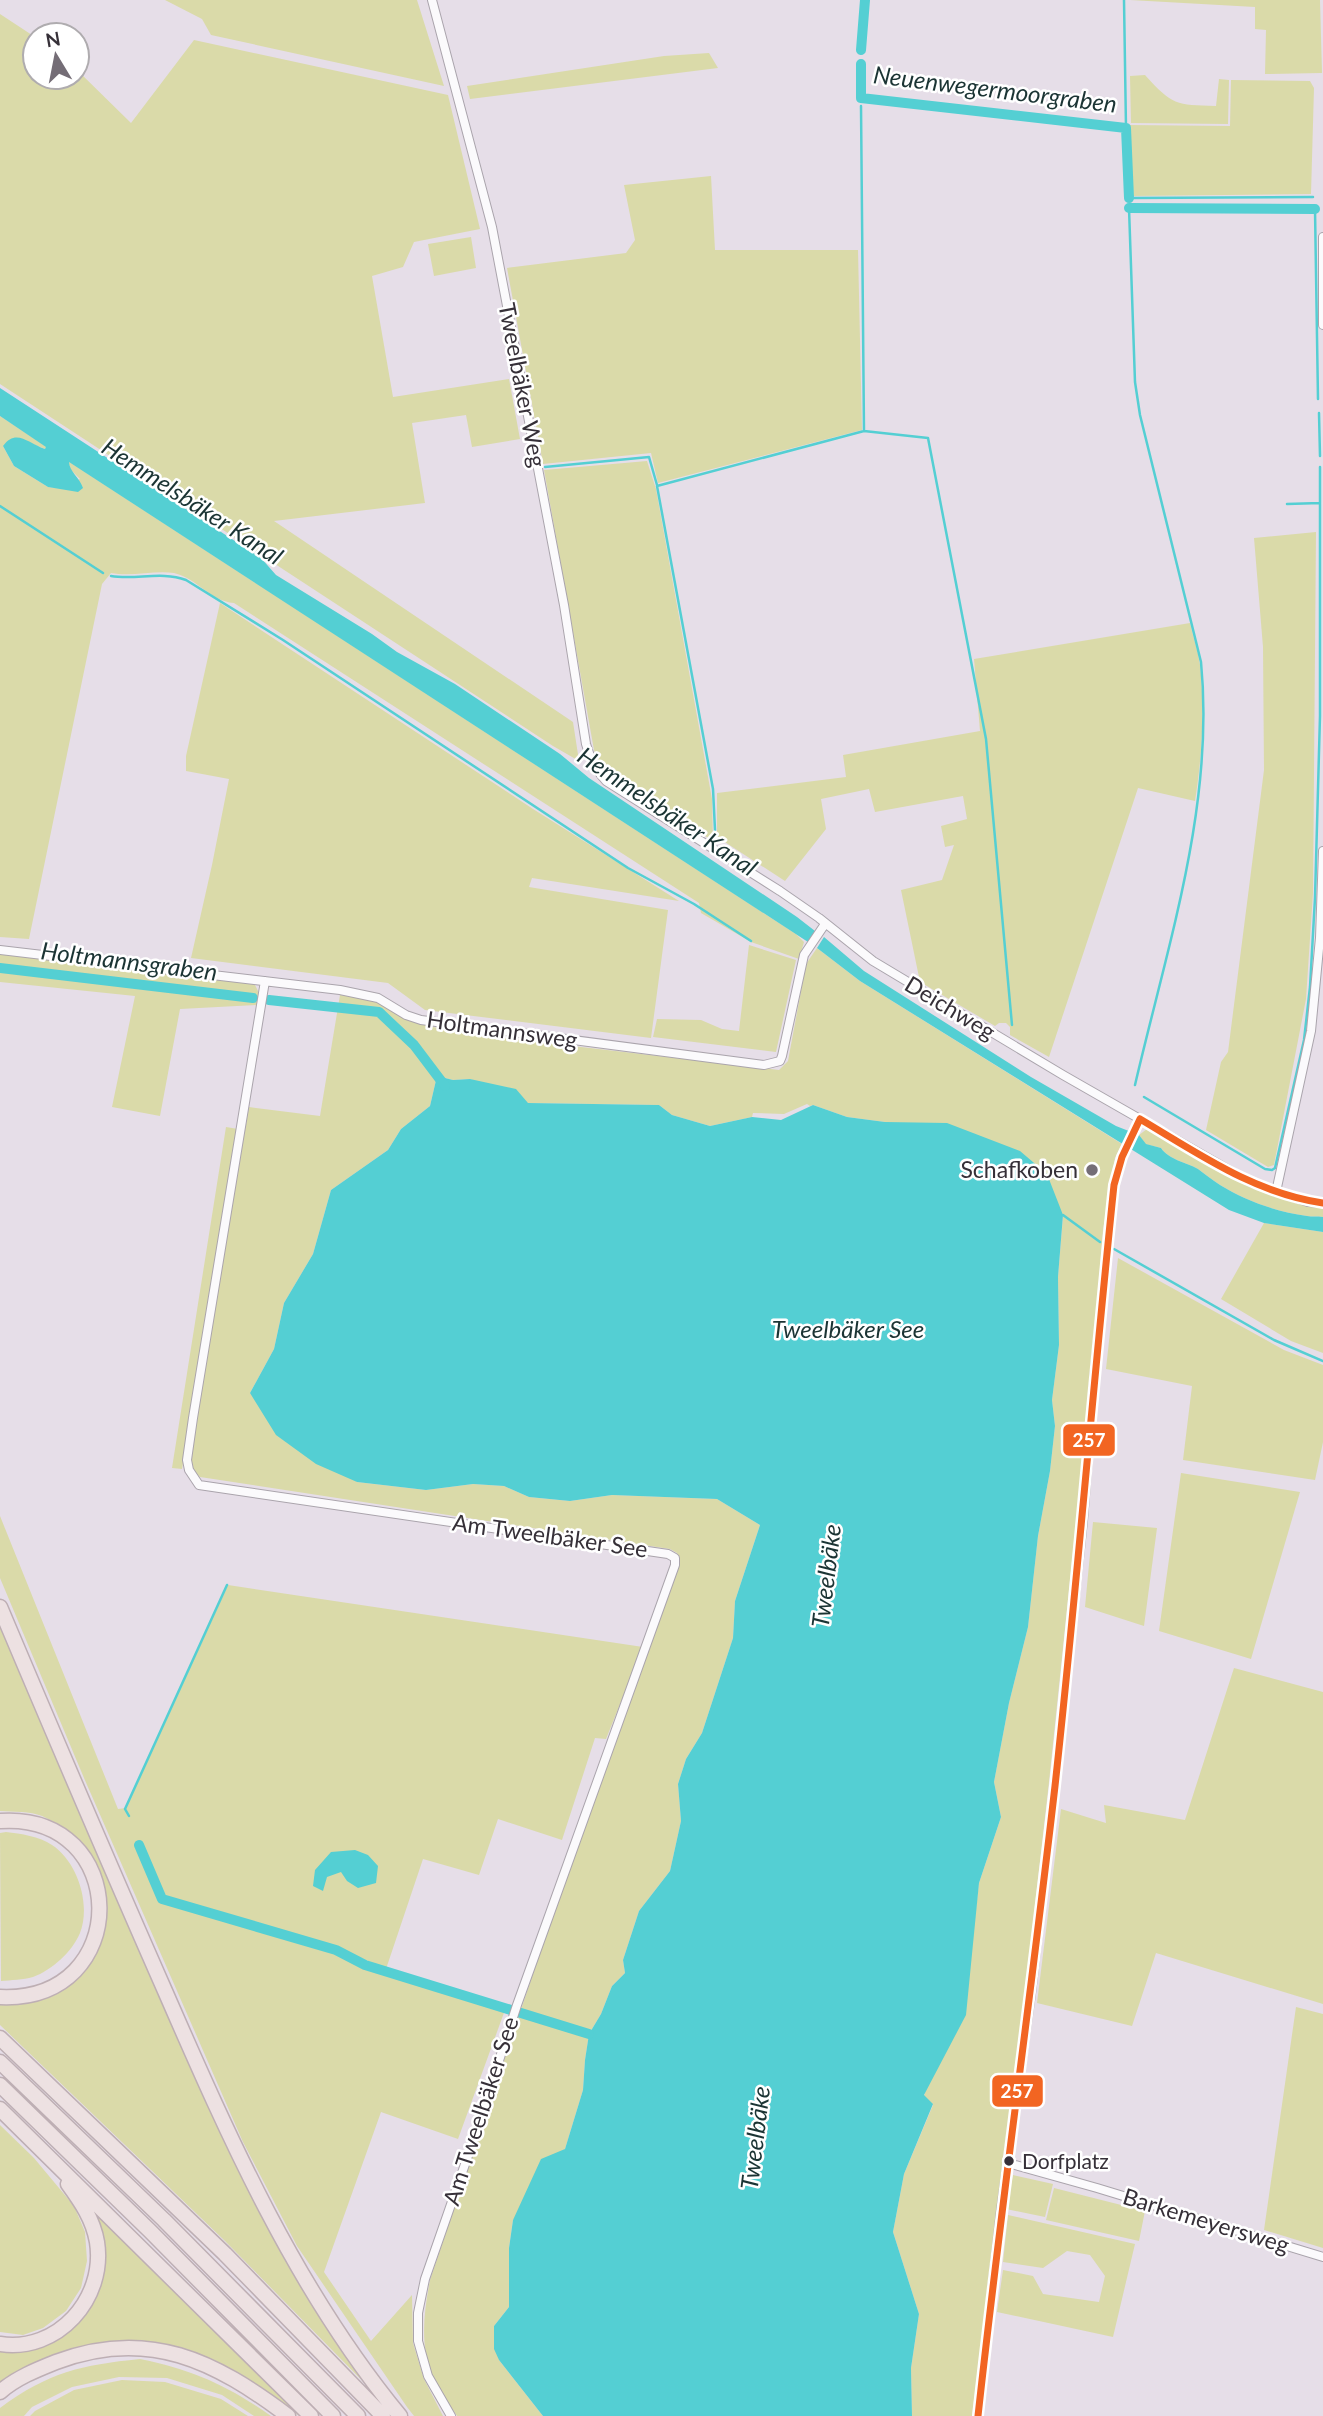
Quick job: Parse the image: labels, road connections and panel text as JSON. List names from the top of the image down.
{
  "streets": {
    "street": [
      "Tweelbäker Weg",
      "Deichweg",
      "Holtmannsweg",
      "Am Tweelbäker See",
      "Barkemeyersweg"
    ]
  },
  "crossings": [
    ["Tweelbäker Weg", "Deichweg"],
    ["Deichweg", "Holtmannsweg"],
    ["Holtmannsweg", "Am Tweelbäker See"]
  ],
  "water": [
    "Neuenwegermoorgraben",
    "Hemmelsbäker Kanal",
    "Holtmannsgraben",
    "Tweelbäker See",
    "Tweelbäke"
  ],
  "places": ["Schafkoben", "Dorfplatz"],
  "lines": ["transit line 257"],
  "north": "top"
}
